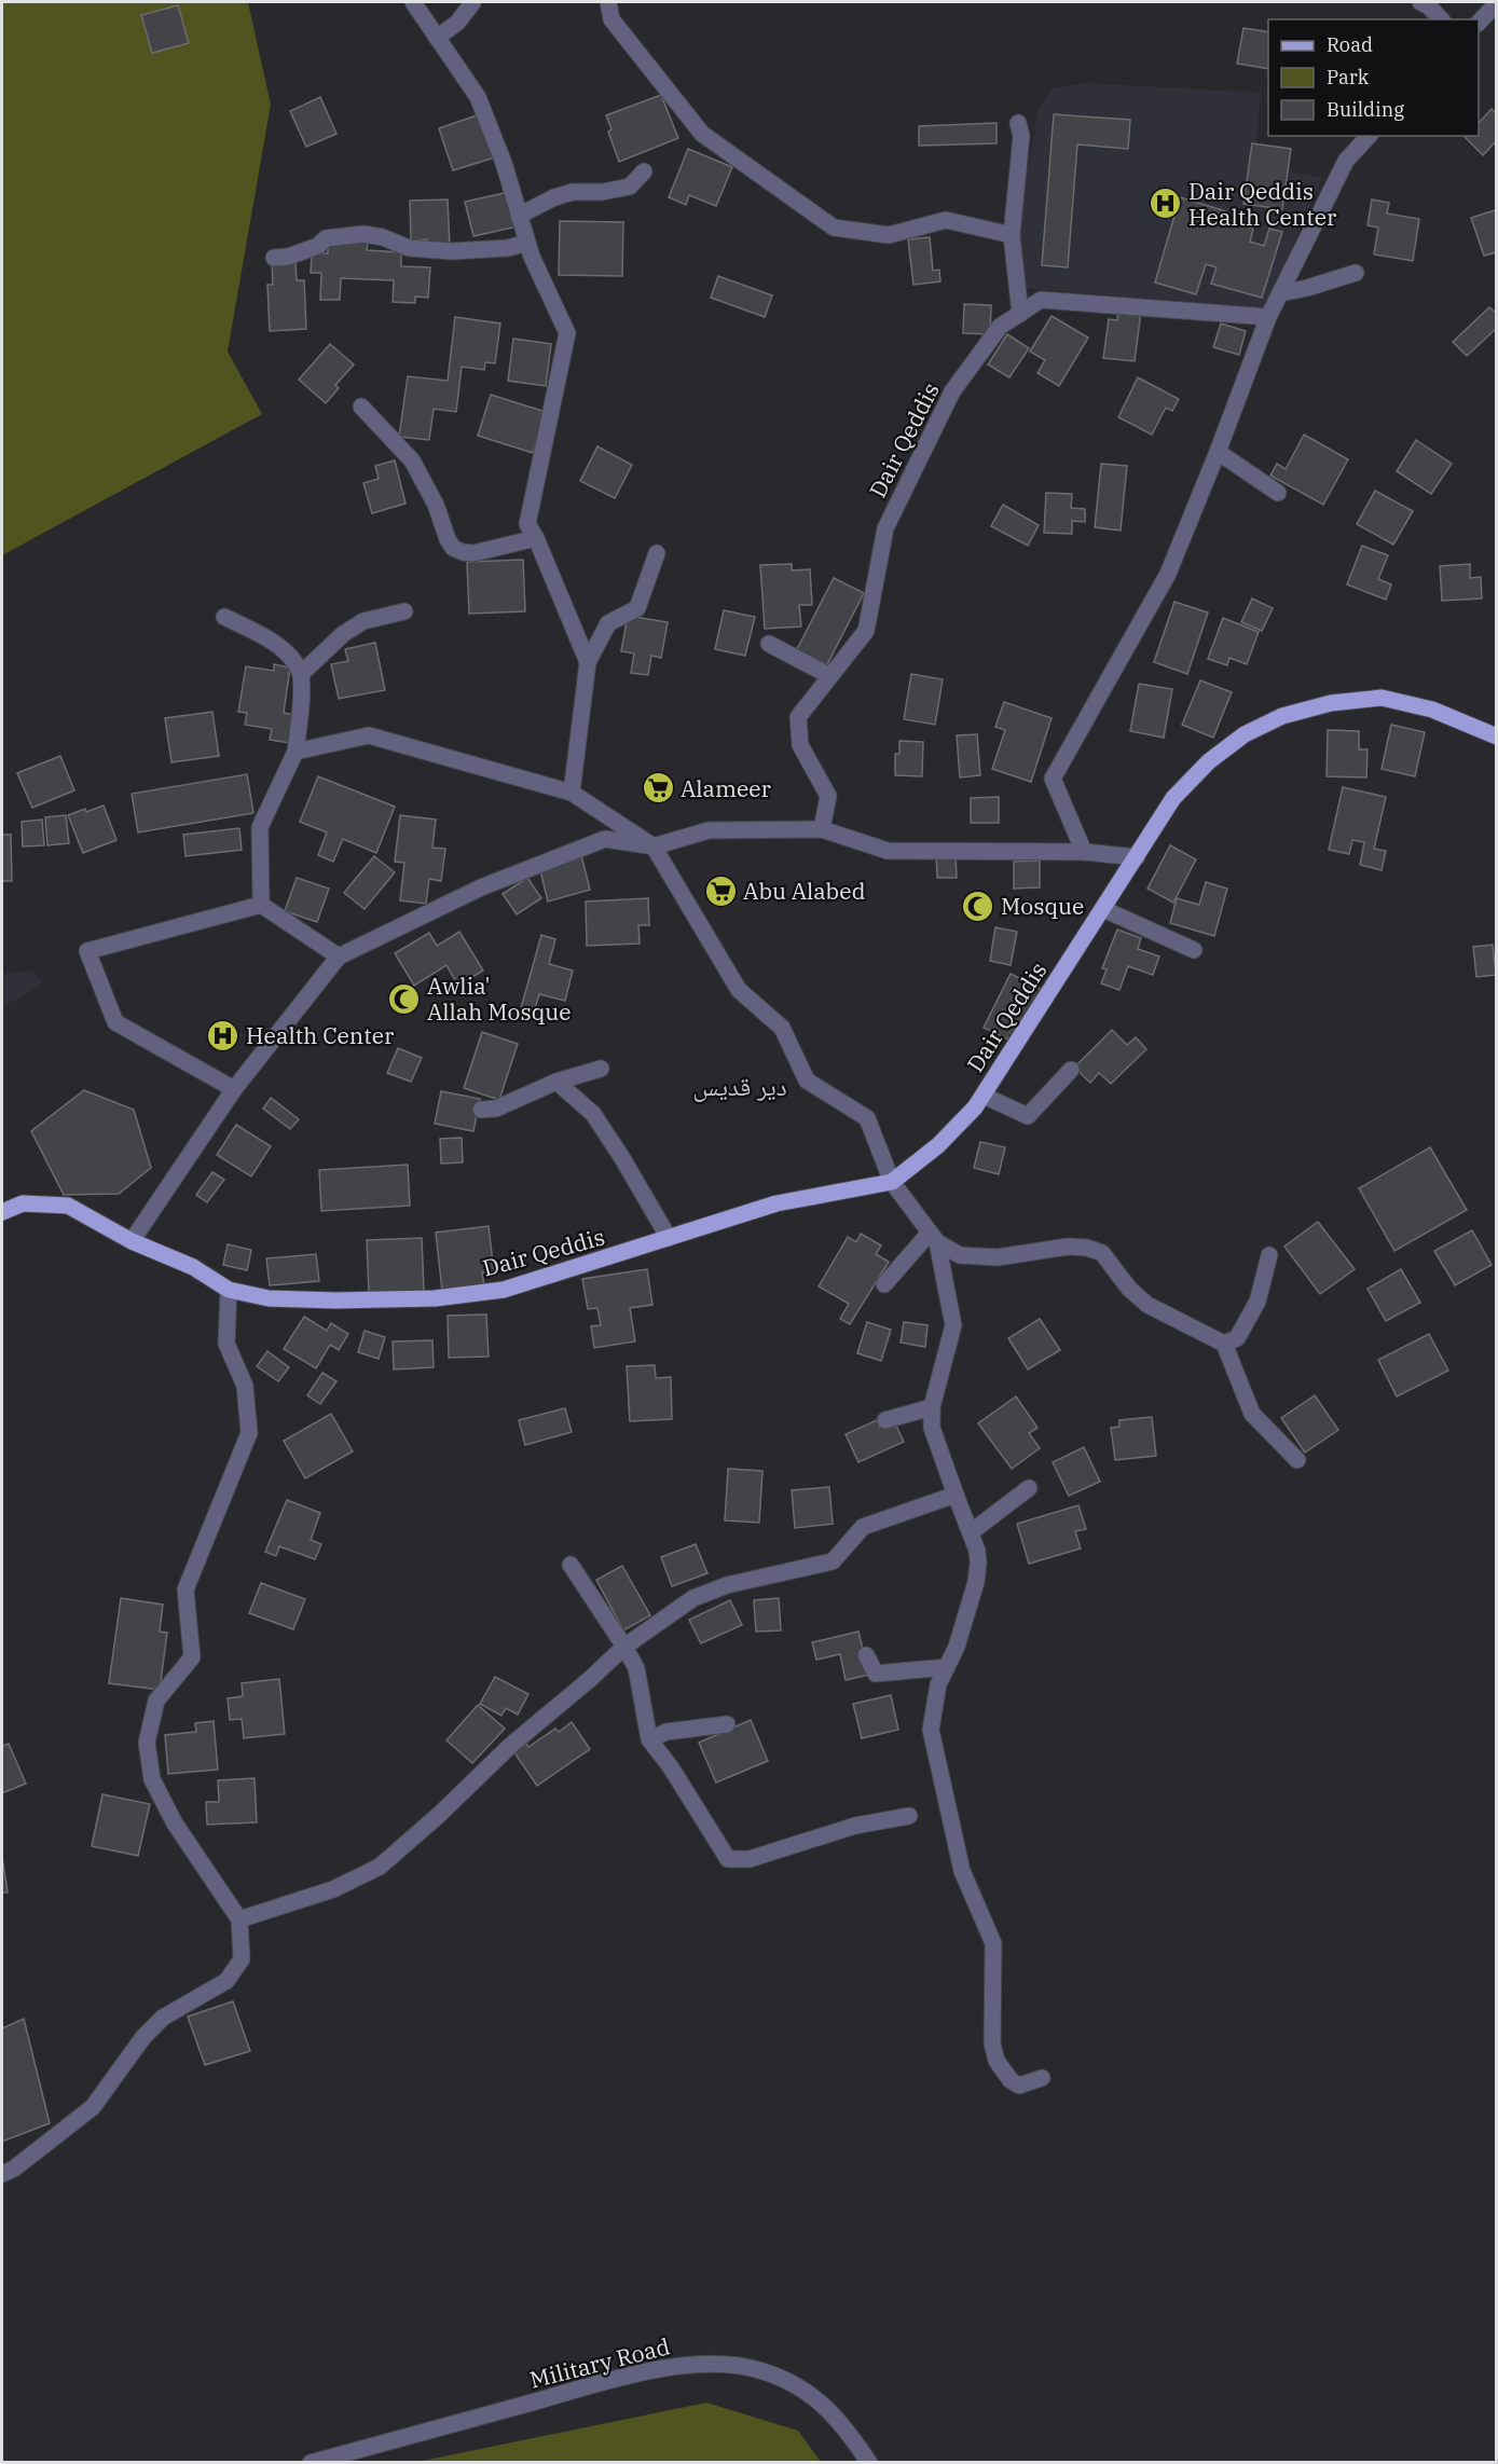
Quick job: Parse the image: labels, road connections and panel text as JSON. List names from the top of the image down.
{
  "streets": {
    "main road": ["Dair Qeddis"],
    "street": ["Military Road"]
  },
  "districts": ["دير قديس"],
  "places": {
    "hospital": ["Dair Qeddis Health Center", "Health Center"],
    "supermarket": ["Alameer", "Abu Alabed"],
    "mosque": ["Mosque", "Awlia' Allah Mosque"]
  },
  "legend": ["Road", "Park", "Building"]
}
